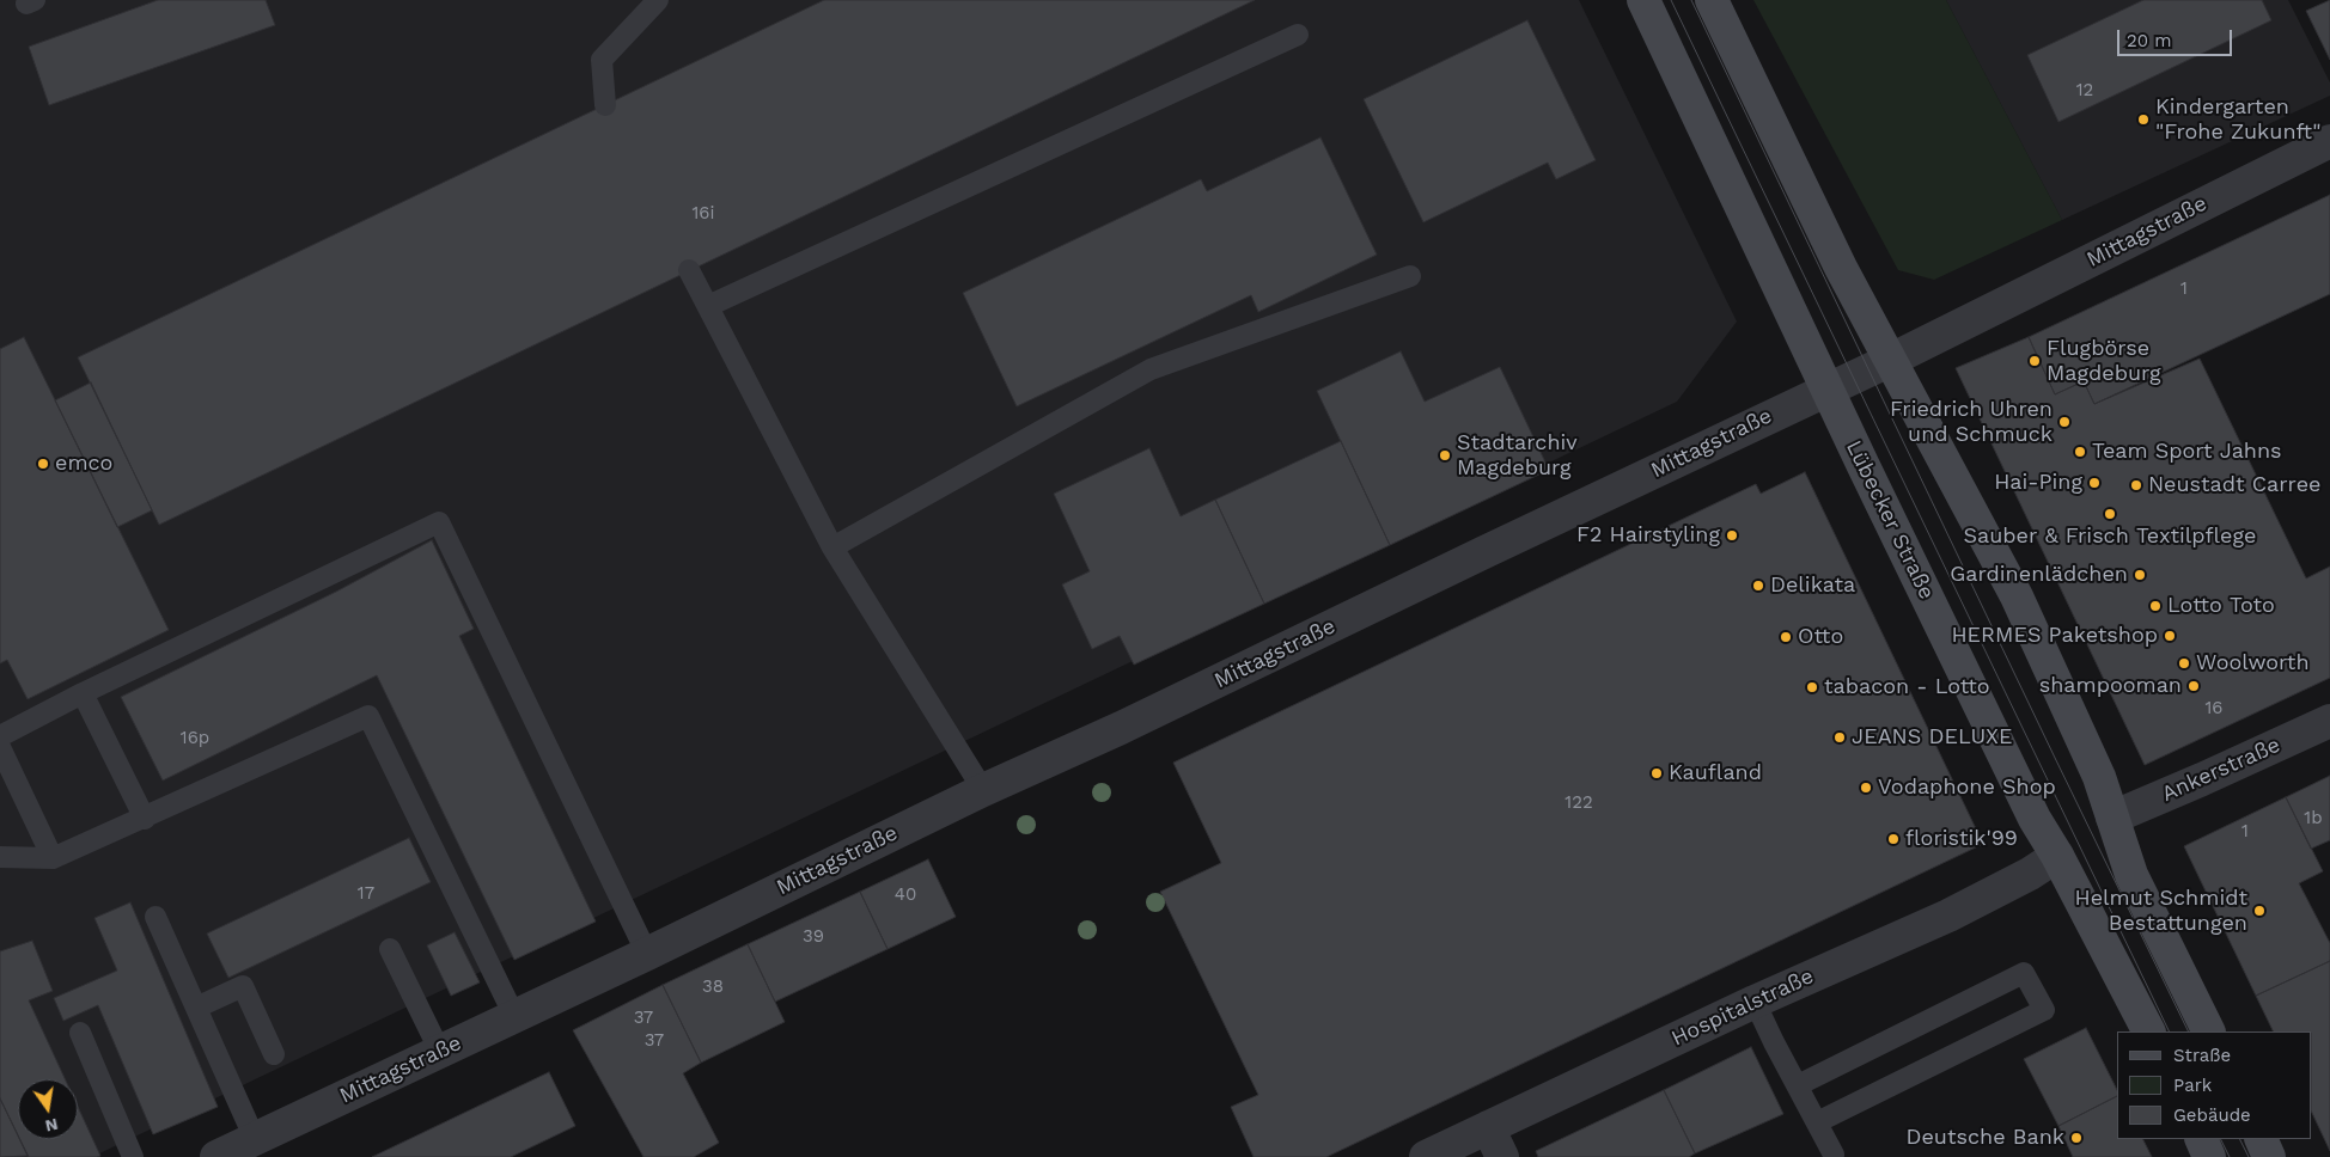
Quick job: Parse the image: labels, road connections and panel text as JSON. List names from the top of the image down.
{
  "streets": {
    "main road": ["Lübecker Straße"],
    "street": ["Mittagstraße", "Ankerstraße", "Hospitalstraße"]
  },
  "crossings": [
    ["Mittagstraße", "Lübecker Straße"],
    ["Lübecker Straße", "Hospitalstraße"]
  ],
  "places": [
    "Kindergarten \"Frohe Zukunft\"",
    "Flugbörse Magdeburg",
    "Friedrich Uhren und Schmuck",
    "Team Sport Jahns",
    "Stadtarchiv Magdeburg",
    "emco",
    "Hai-Ping",
    "Neustadt Carree",
    "Sauber & Frisch Textilpflege",
    "F2 Hairstyling",
    "Gardinenlädchen",
    "Delikata",
    "Lotto Toto",
    "HERMES Paketshop",
    "Otto",
    "Woolworth",
    "shampooman",
    "tabacon - Lotto",
    "JEANS DELUXE",
    "Kaufland",
    "Vodaphone Shop",
    "floristik'99",
    "Helmut Schmidt Bestattungen",
    "Deutsche Bank"
  ],
  "house_numbers": [
    "12",
    "16i",
    "1",
    "16",
    "16p",
    "122",
    "1b",
    "1",
    "17",
    "40",
    "39",
    "38",
    "37",
    "37"
  ],
  "legend": ["Straße", "Park", "Gebäude"],
  "scale_bar": "20 m",
  "north": "bottom"
}
